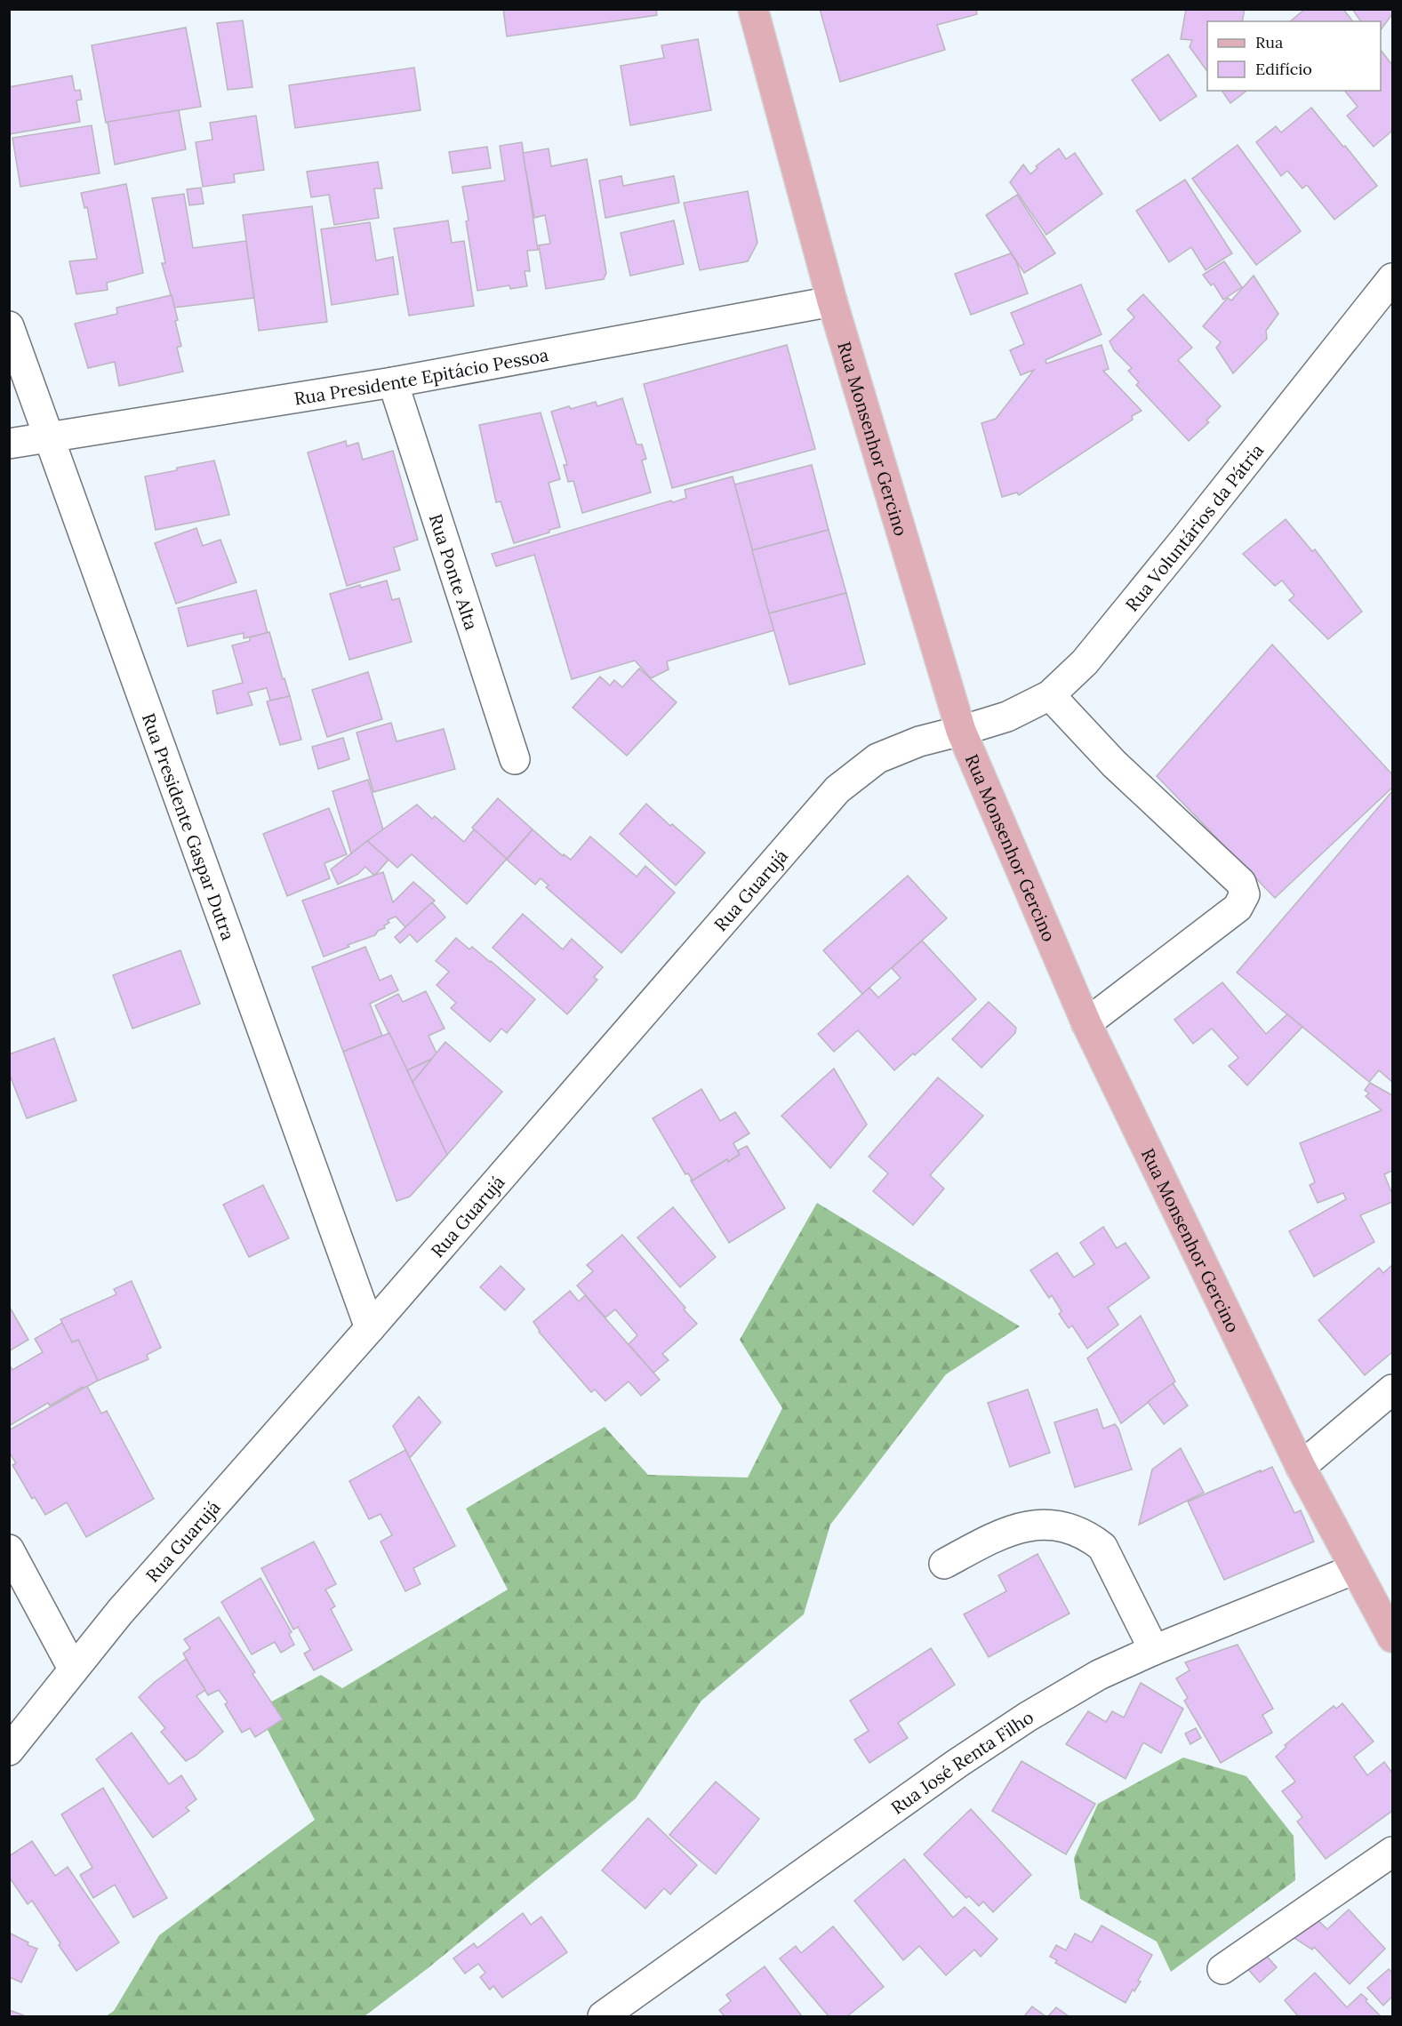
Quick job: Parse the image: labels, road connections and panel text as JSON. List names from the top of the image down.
{
  "streets": {
    "main road": ["Rua Monsenhor Gercino"],
    "street": [
      "Rua Presidente Epitácio Pessoa",
      "Rua Voluntários da Pátria",
      "Rua Ponte Alta",
      "Rua Presidente Gaspar Dutra",
      "Rua Guarujá",
      "Rua José Renta Filho"
    ]
  },
  "crossings": [
    ["Rua Presidente Epitácio Pessoa", "Rua Monsenhor Gercino"],
    ["Rua Presidente Epitácio Pessoa", "Rua Ponte Alta"],
    ["Rua Presidente Epitácio Pessoa", "Rua Presidente Gaspar Dutra"],
    ["Rua Monsenhor Gercino", "Rua Voluntários da Pátria"],
    ["Rua Monsenhor Gercino", "Rua Guarujá"],
    ["Rua Monsenhor Gercino", "Rua José Renta Filho"],
    ["Rua Voluntários da Pátria", "Rua Guarujá"],
    ["Rua Presidente Gaspar Dutra", "Rua Guarujá"]
  ],
  "legend": ["Rua", "Edifício"]
}
